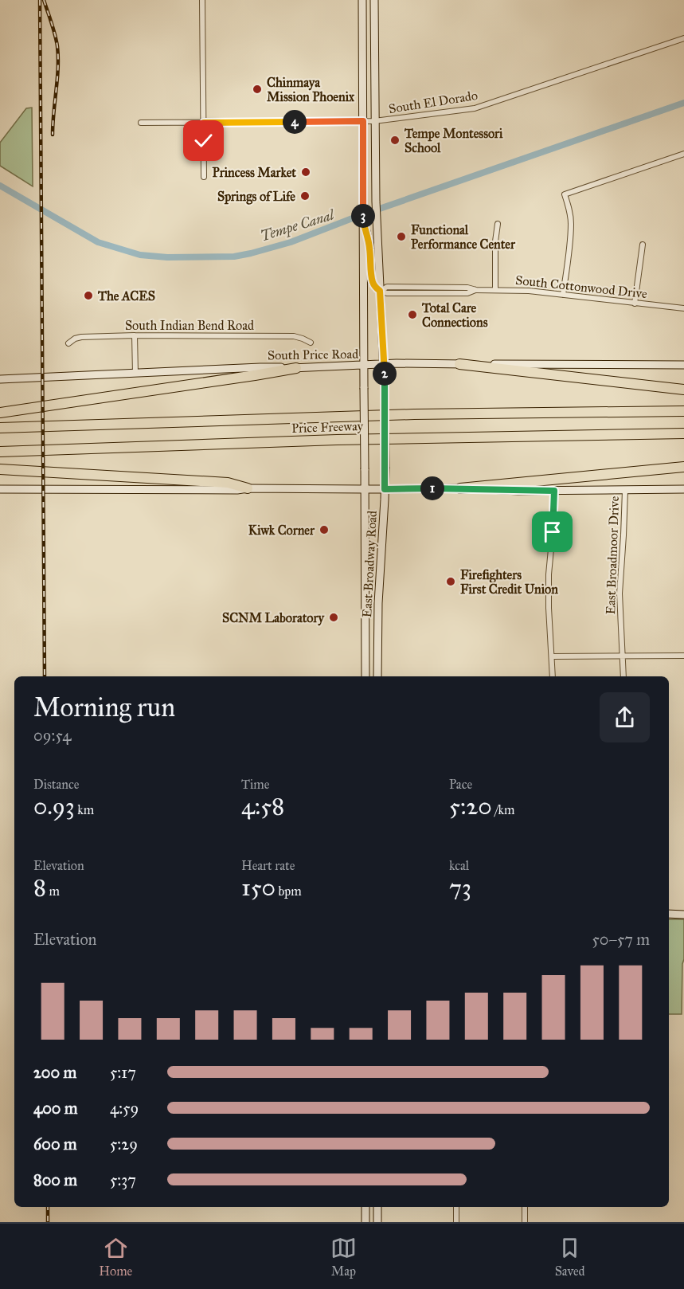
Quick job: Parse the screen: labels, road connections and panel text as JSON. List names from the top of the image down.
{
  "streets": {
    "highway": ["Price Freeway"],
    "main road": ["South Price Road", "East Broadway Road"],
    "street": [
      "South El Dorado",
      "South Cottonwood Drive",
      "South Indian Bend Road",
      "East Broadmoor Drive"
    ]
  },
  "crossings": [
    ["South El Dorado", "East Broadway Road"],
    ["South Cottonwood Drive", "East Broadway Road"],
    ["South Price Road", "East Broadway Road"]
  ],
  "water": ["Tempe Canal"],
  "places": [
    "Chinmaya Mission Phoenix",
    "Tempe Montessori School",
    "Princess Market",
    "Springs of Life",
    "Functional Performance Center",
    "The ACES",
    "Total Care Connections",
    "Kiwk Corner",
    "Firefighters First Credit Union",
    "SCNM Laboratory"
  ],
  "page": {
    "pins": [
      "4",
      "3",
      "2",
      "1"
    ],
    "heading": ["Morning run", "09:54"],
    "stats": [
      ["Distance", "0.93 km"],
      ["Time", "4:58"],
      ["Pace", "5:20 /km"],
      ["Elevation", "8 m"],
      ["Heart rate", "150 bpm"],
      ["kcal", "73"]
    ],
    "chart": ["Elevation", "50–57 m"],
    "list": [
      {
        "name": "200 m",
        "note": "5:17"
      },
      {
        "name": "400 m",
        "note": "4:59"
      },
      {
        "name": "600 m",
        "note": "5:29"
      },
      {
        "name": "800 m",
        "note": "5:37"
      }
    ],
    "tabs": ["Home", "Map", "Saved"]
  }
}
